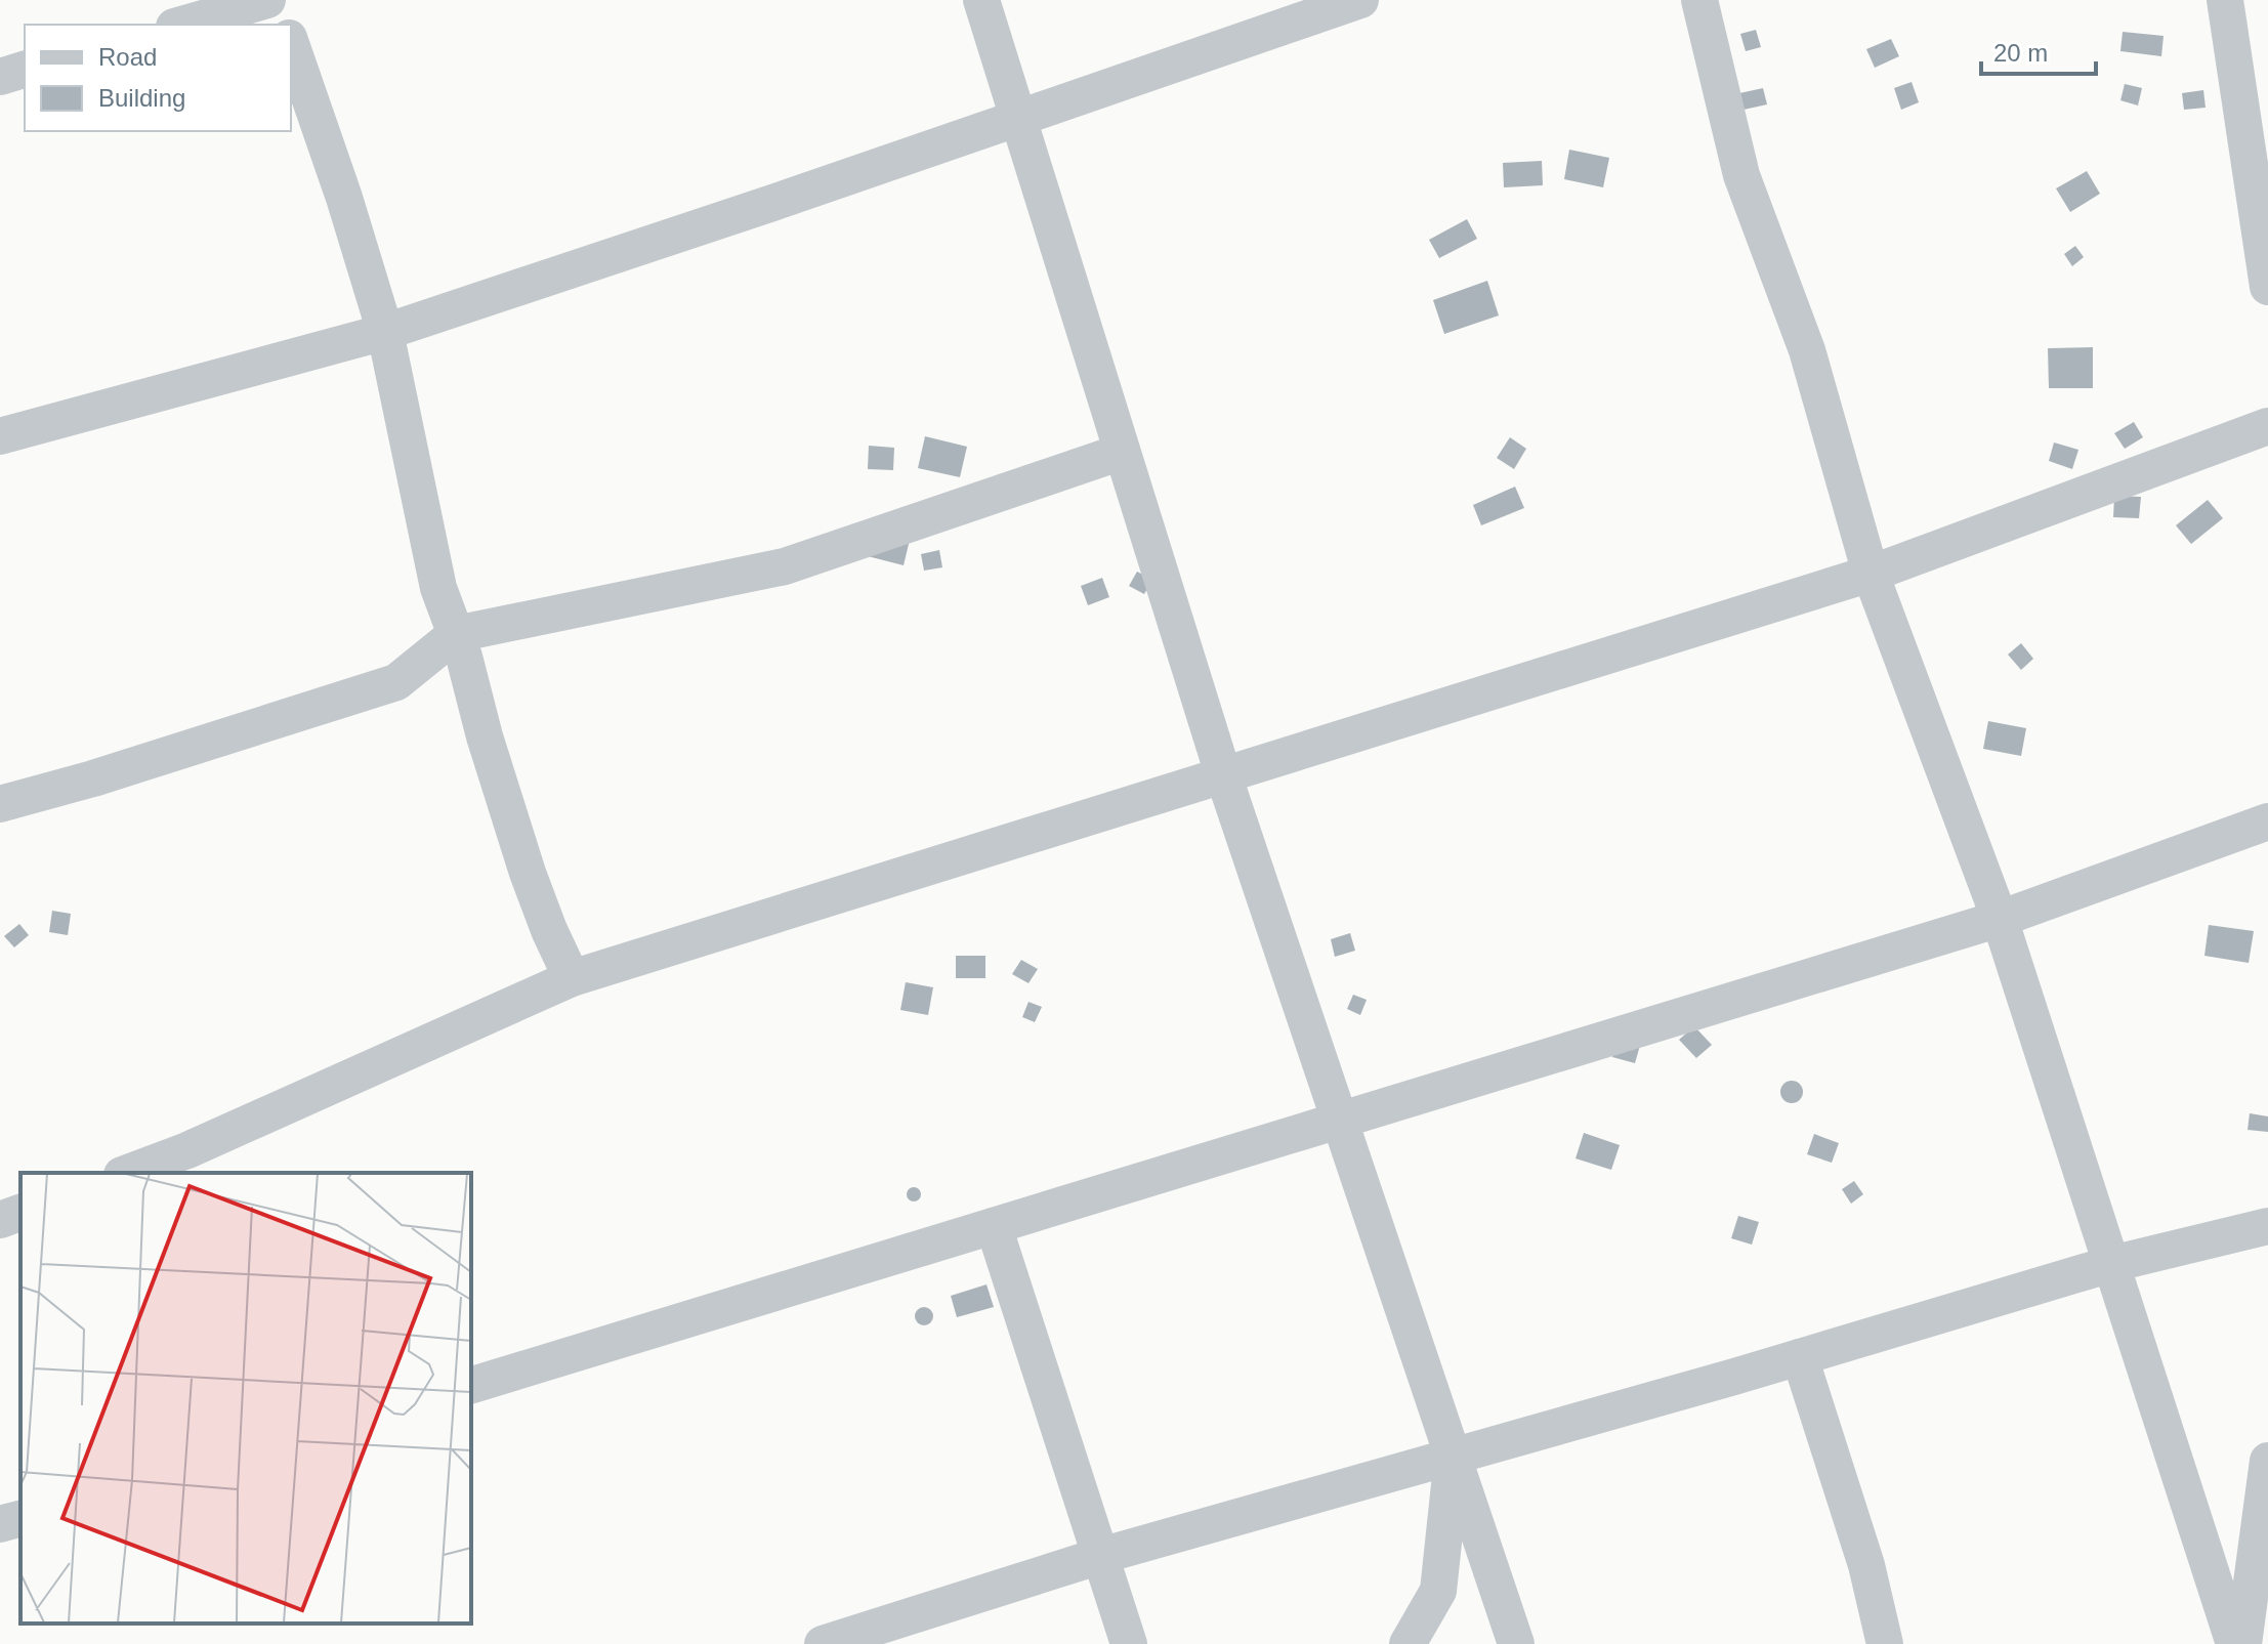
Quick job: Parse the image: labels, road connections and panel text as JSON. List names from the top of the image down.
{
  "legend": ["Road", "Building"],
  "scale_bar": "20 m"
}
